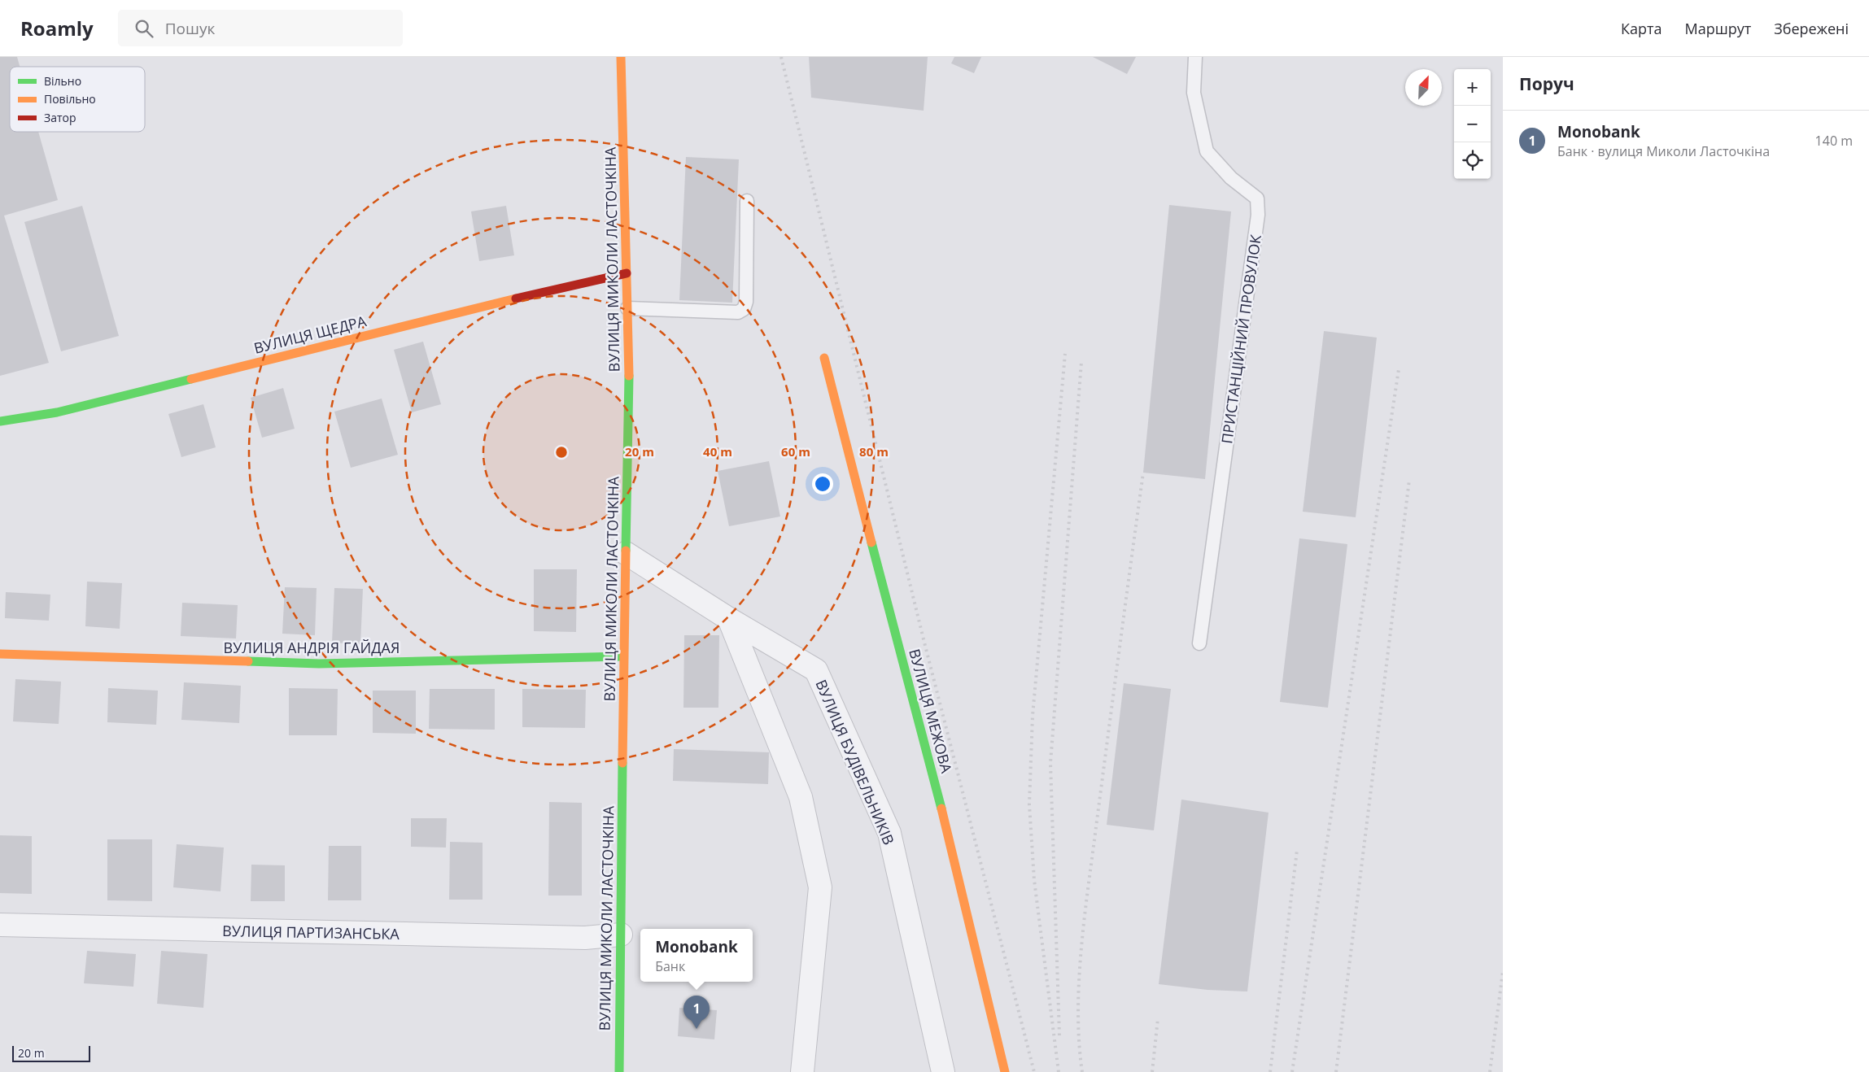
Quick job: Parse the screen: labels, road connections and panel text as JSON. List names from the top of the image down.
{
  "streets": {
    "street": [
      "ВУЛИЦЯ МИКОЛИ ЛАСТОЧКІНА",
      "ВУЛИЦЯ ЩЕДРА",
      "ВУЛИЦЯ АНДРІЯ ГАЙДАЯ",
      "ВУЛИЦЯ МЕЖОВА",
      "ВУЛИЦЯ БУДІВЕЛЬНИКІВ",
      "ВУЛИЦЯ ПАРТИЗАНСЬКА"
    ],
    "lane": ["ПРИСТАНЦІЙНИЙ ПРОВУЛОК"]
  },
  "crossings": [
    ["ВУЛИЦЯ МИКОЛИ ЛАСТОЧКІНА", "ВУЛИЦЯ ЩЕДРА"],
    ["ВУЛИЦЯ МИКОЛИ ЛАСТОЧКІНА", "ВУЛИЦЯ АНДРІЯ ГАЙДАЯ"],
    ["ВУЛИЦЯ МИКОЛИ ЛАСТОЧКІНА", "ВУЛИЦЯ БУДІВЕЛЬНИКІВ"],
    ["ВУЛИЦЯ МИКОЛИ ЛАСТОЧКІНА", "ВУЛИЦЯ ПАРТИЗАНСЬКА"]
  ],
  "legend": ["Вільно", "Повільно", "Затор"],
  "scale_bar": "20 m",
  "north": "top right",
  "page": {
    "header": "Roamly",
    "search": "Пошук",
    "nav": ["Карта", "Маршрут", "Збережені"],
    "heading": "Поруч",
    "map_buttons": ["+", "−"],
    "list": [
      {
        "mark": "1",
        "name": "Monobank",
        "note": "Банк · вулиця Миколи Ласточкіна",
        "value": "140 m"
      }
    ],
    "popup": ["Monobank", "Банк"],
    "pins": "1",
    "scale": "20 m"
  },
  "rings": [
    "20 m",
    "40 m",
    "60 m",
    "80 m"
  ]
}
